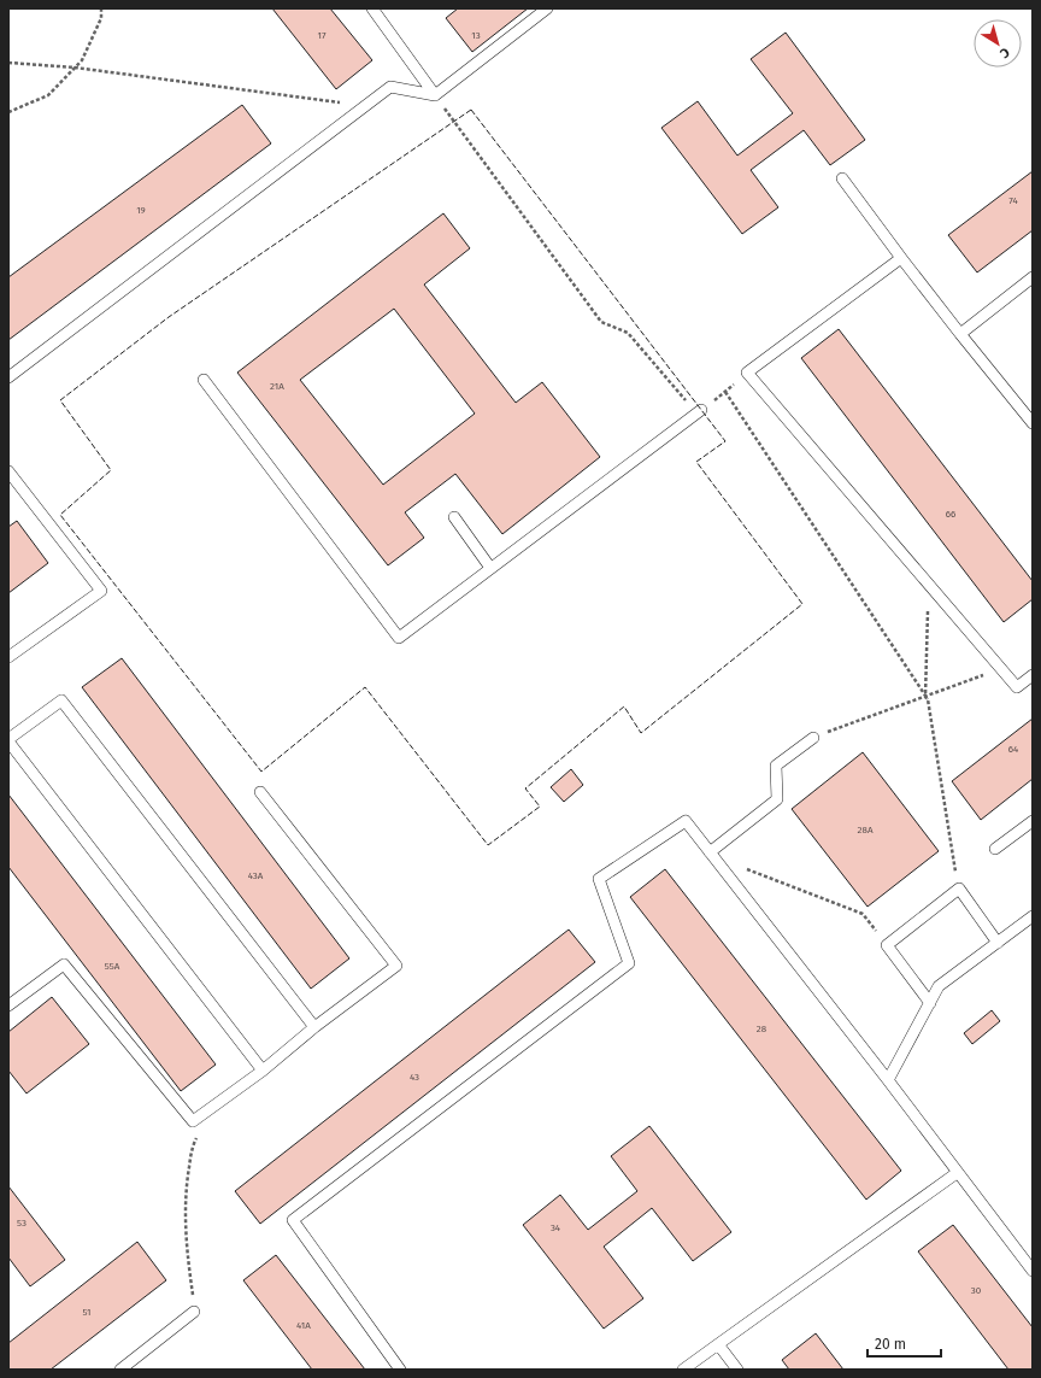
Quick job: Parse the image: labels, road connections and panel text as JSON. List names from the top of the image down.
{
  "house_numbers": [
    "17",
    "13",
    "74",
    "19",
    "21А",
    "66",
    "64",
    "28А",
    "43А",
    "55А",
    "28",
    "43",
    "53",
    "34",
    "30",
    "51",
    "41А"
  ],
  "scale_bar": "20 m",
  "north": "bottom right"
}
